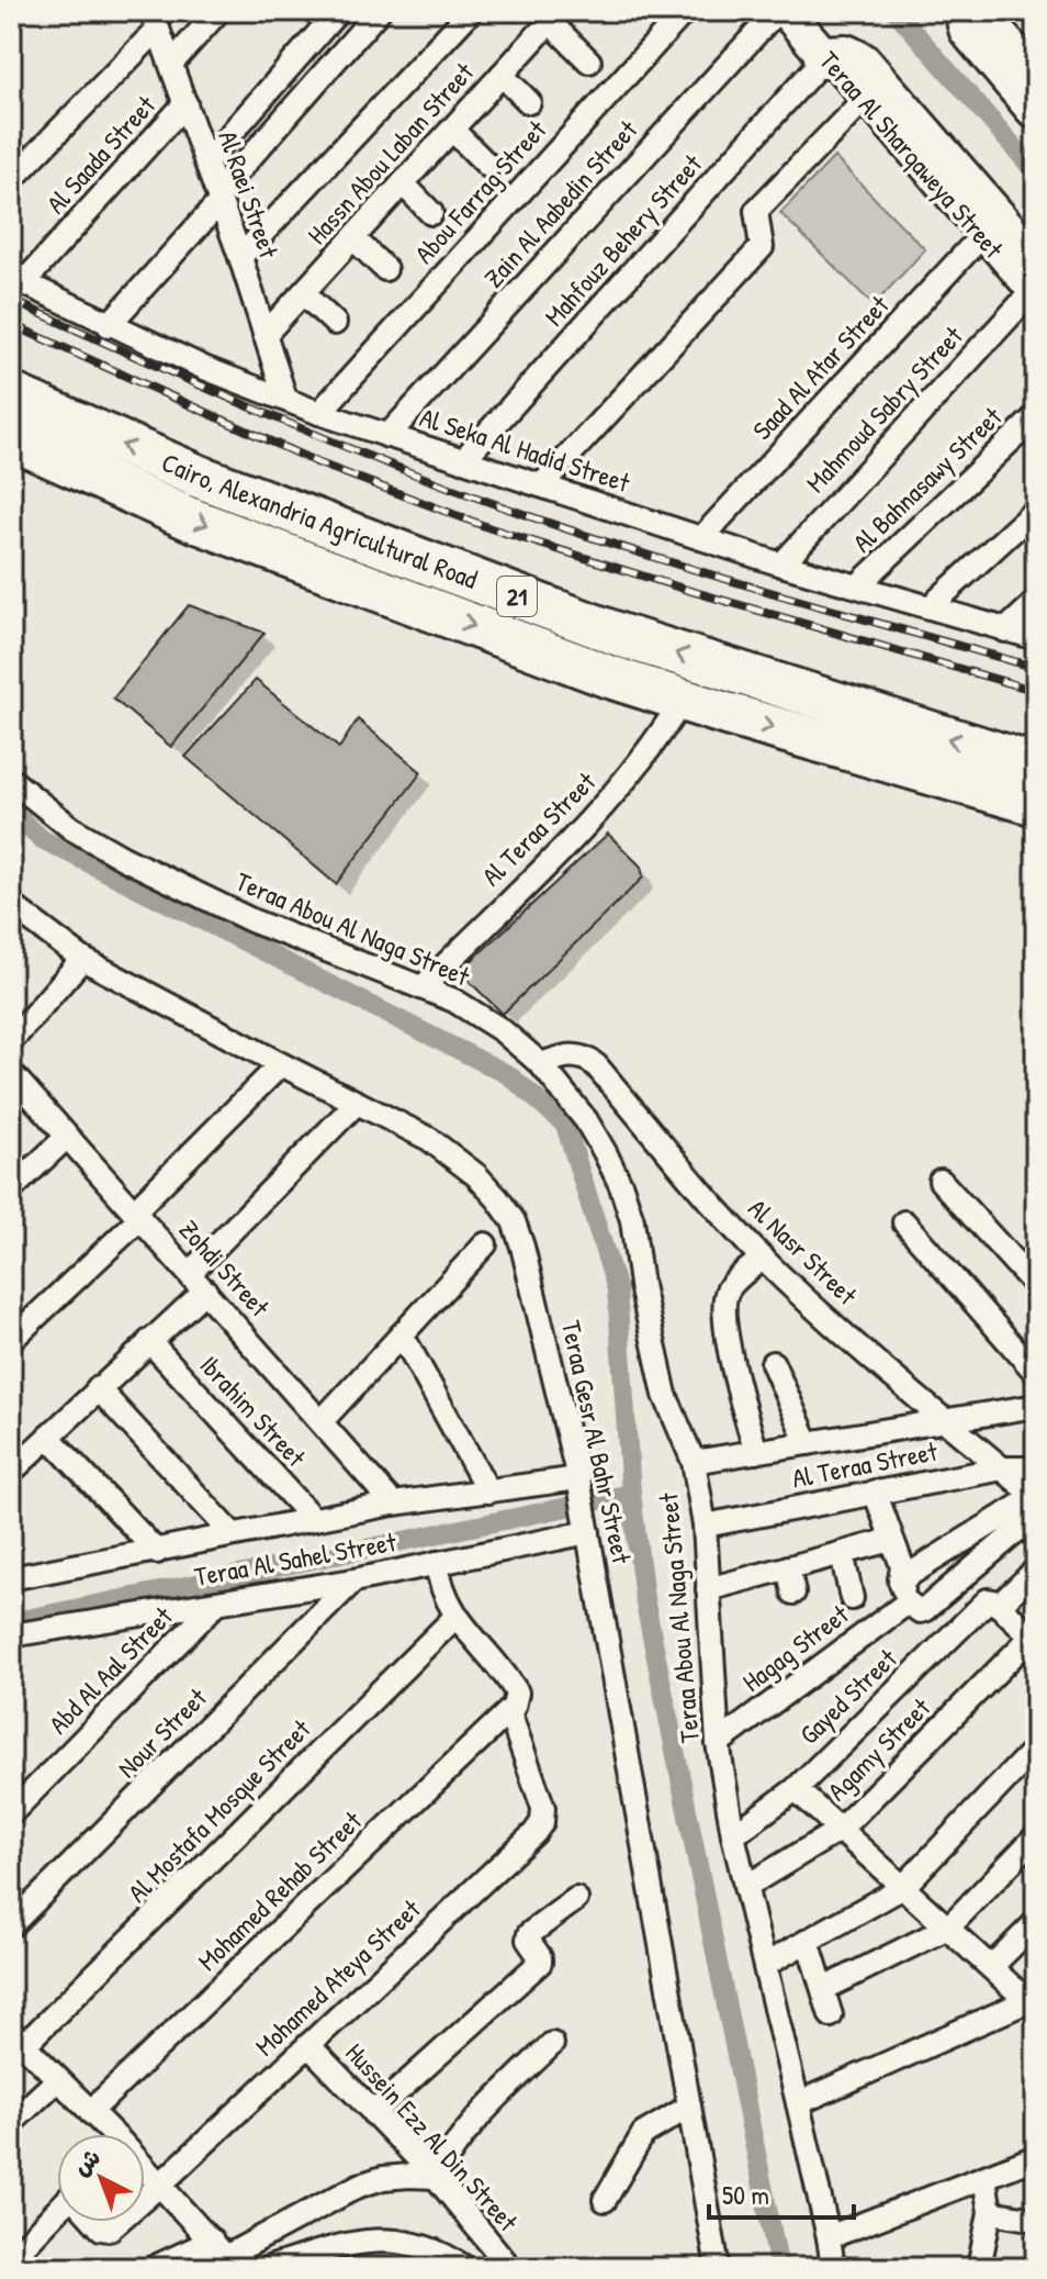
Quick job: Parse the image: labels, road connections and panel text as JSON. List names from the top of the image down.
{
  "streets": {
    "highway": ["Cairo, Alexandria Agricultural Road", "21"],
    "street": [
      "Hassn Abou Laban Street",
      "Al Saada Street",
      "Teraa Al Sharqaweya Street",
      "Abou Farrag Street",
      "Al Raei Street",
      "Zain Al Aabedin Street",
      "Mahfouz Behery Street",
      "Saad Al Atar Street",
      "Mahmoud Sabry Street",
      "Al Seka Al Hadid Street",
      "Al Bahnasawy Street",
      "Al Teraa Street",
      "Teraa Abou Al Naga Street",
      "Al Nasr Street",
      "Zohdi Street",
      "Ibrahim Street",
      "Teraa Gesr Al Bahr Street",
      "Teraa Al Sahel Street",
      "Hagag Street",
      "Abd Al Aal Street",
      "Gayed Street",
      "Nour Street",
      "Agamy Street",
      "Al Mostafa Mosque Street",
      "Mohamed Rehab Street",
      "Mohamed Ateya Street",
      "Hussein Ezz Al Din Street"
    ]
  },
  "crossings": [
    ["Hassn Abou Laban Street", "Al Raei Street"],
    ["Al Saada Street", "Al Raei Street"],
    ["Al Saada Street", "Al Seka Al Hadid Street"],
    ["Teraa Al Sharqaweya Street", "Mahfouz Behery Street"],
    ["Teraa Al Sharqaweya Street", "Saad Al Atar Street"],
    ["Teraa Al Sharqaweya Street", "Mahmoud Sabry Street"],
    ["Abou Farrag Street", "Al Seka Al Hadid Street"],
    ["Al Raei Street", "Al Seka Al Hadid Street"],
    ["Zain Al Aabedin Street", "Al Seka Al Hadid Street"],
    ["Mahfouz Behery Street", "Al Seka Al Hadid Street"],
    ["Saad Al Atar Street", "Al Seka Al Hadid Street"],
    ["Mahmoud Sabry Street", "Al Seka Al Hadid Street"],
    ["Al Seka Al Hadid Street", "Al Bahnasawy Street"],
    ["Cairo, Alexandria Agricultural Road", "Al Teraa Street"],
    ["Al Teraa Street", "Teraa Abou Al Naga Street"],
    ["Al Teraa Street", "Al Nasr Street"],
    ["Teraa Abou Al Naga Street", "Al Nasr Street"],
    ["Teraa Abou Al Naga Street", "Hagag Street"],
    ["Teraa Abou Al Naga Street", "Gayed Street"],
    ["Teraa Abou Al Naga Street", "Agamy Street"],
    ["Al Nasr Street", "Hagag Street"],
    ["Zohdi Street", "Teraa Al Sahel Street"],
    ["Ibrahim Street", "Teraa Al Sahel Street"],
    ["Teraa Gesr Al Bahr Street", "Teraa Al Sahel Street"],
    ["Teraa Al Sahel Street", "Abd Al Aal Street"],
    ["Teraa Al Sahel Street", "Nour Street"],
    ["Mohamed Rehab Street", "Mohamed Ateya Street"],
    ["Mohamed Ateya Street", "Hussein Ezz Al Din Street"]
  ],
  "scale_bar": "50 m",
  "north": "top left"
}
